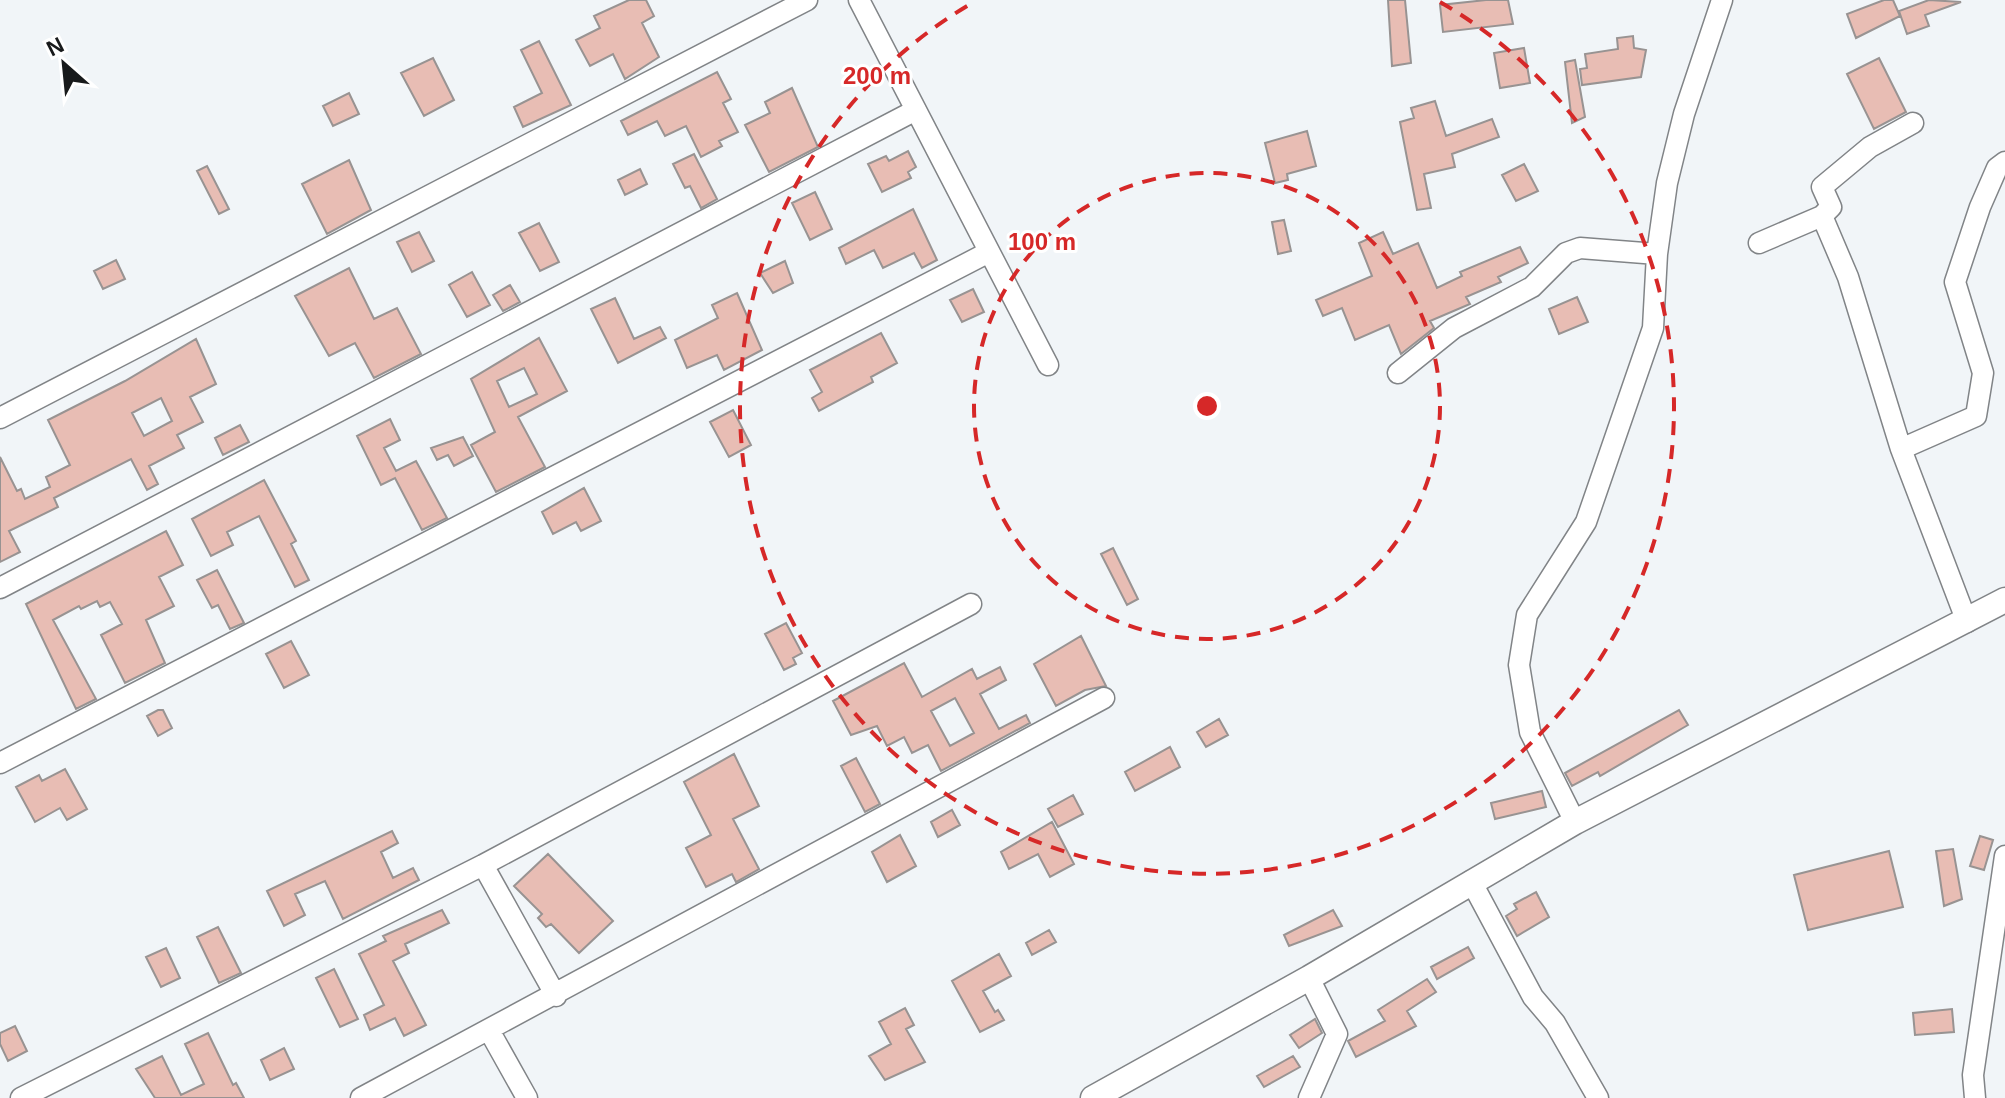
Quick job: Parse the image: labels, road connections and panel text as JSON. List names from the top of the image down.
{
  "north": "top left",
  "rings": ["200 m", "100 m"]
}
